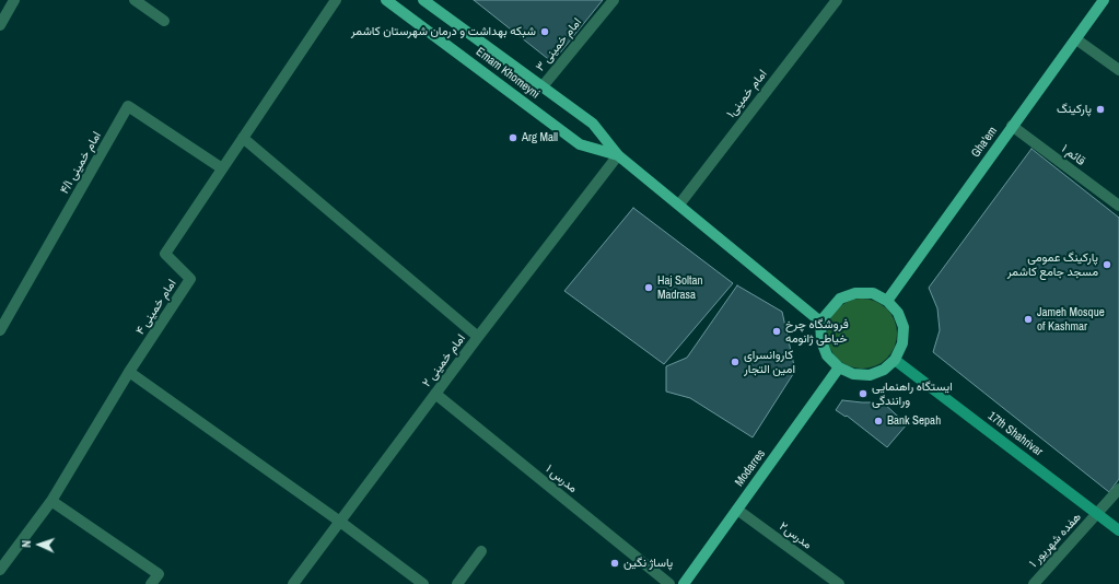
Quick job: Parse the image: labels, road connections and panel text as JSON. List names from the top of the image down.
{
  "streets": {
    "main road": [
      "Emam Khomeyni",
      "Gha'em",
      "17th Shahrivar",
      "Modarres"
    ],
    "street": [
      "امام خمینی ۳",
      "امام خمینی۱",
      "قائم ۱",
      "امام خمینی ۴/۱",
      "امام خمینی ۴",
      "امام خمینی ۲",
      "مدرس ۱",
      "مدرس۲",
      "هفده شهریور ۱"
    ]
  },
  "crossings": [
    ["امام خمینی ۳", "Emam Khomeyni"],
    ["Emam Khomeyni", "امام خمینی۱"],
    ["Emam Khomeyni", "Gha'em"],
    ["Emam Khomeyni", "امام خمینی ۲"],
    ["Emam Khomeyni", "17th Shahrivar"],
    ["Emam Khomeyni", "Modarres"],
    ["Gha'em", "قائم ۱"],
    ["Gha'em", "17th Shahrivar"],
    ["Gha'em", "Modarres"],
    ["امام خمینی ۴/۱", "امام خمینی ۴"],
    ["امام خمینی ۲", "مدرس ۱"],
    ["17th Shahrivar", "Modarres"],
    ["17th Shahrivar", "هفده شهریور ۱"],
    ["Modarres", "مدرس۲"]
  ],
  "places": [
    "شبکه بهداشت و درمان شهرستان کاشمر",
    "پارکینگ",
    "Arg Mall",
    "پارکینگ عمومی مسجد جامع کاشمر",
    "Haj Soltan Madrasa",
    "Jameh Mosque of Kashmar",
    "فروشگاه چرخ خیاطی ژانومه",
    "کاروانسرای امین التجار",
    "ایستگاه راهنمایی ورانندگی",
    "Bank Sepah",
    "پاساژ نگین"
  ],
  "north": "left"
}
